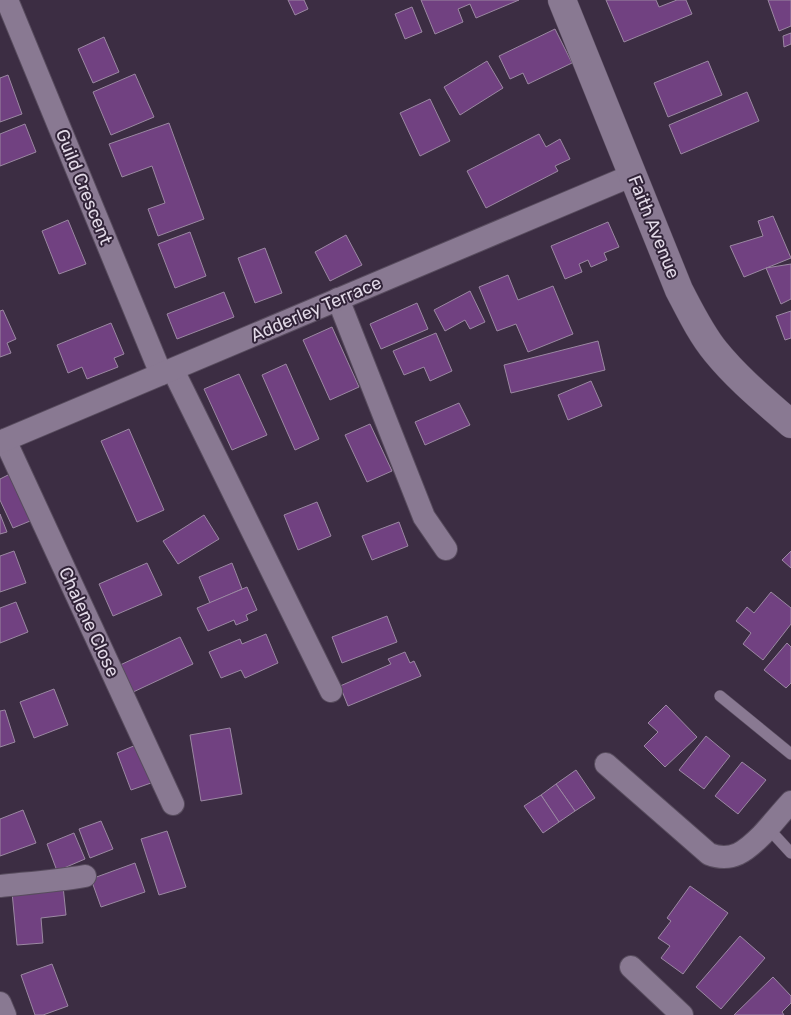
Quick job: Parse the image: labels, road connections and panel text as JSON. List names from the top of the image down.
{
  "streets": {
    "street": [
      "Guild Crescent",
      "Faith Avenue",
      "Adderley Terrace",
      "Chalene Close"
    ]
  },
  "crossings": [
    ["Guild Crescent", "Adderley Terrace"],
    ["Faith Avenue", "Adderley Terrace"],
    ["Adderley Terrace", "Chalene Close"]
  ]
}
